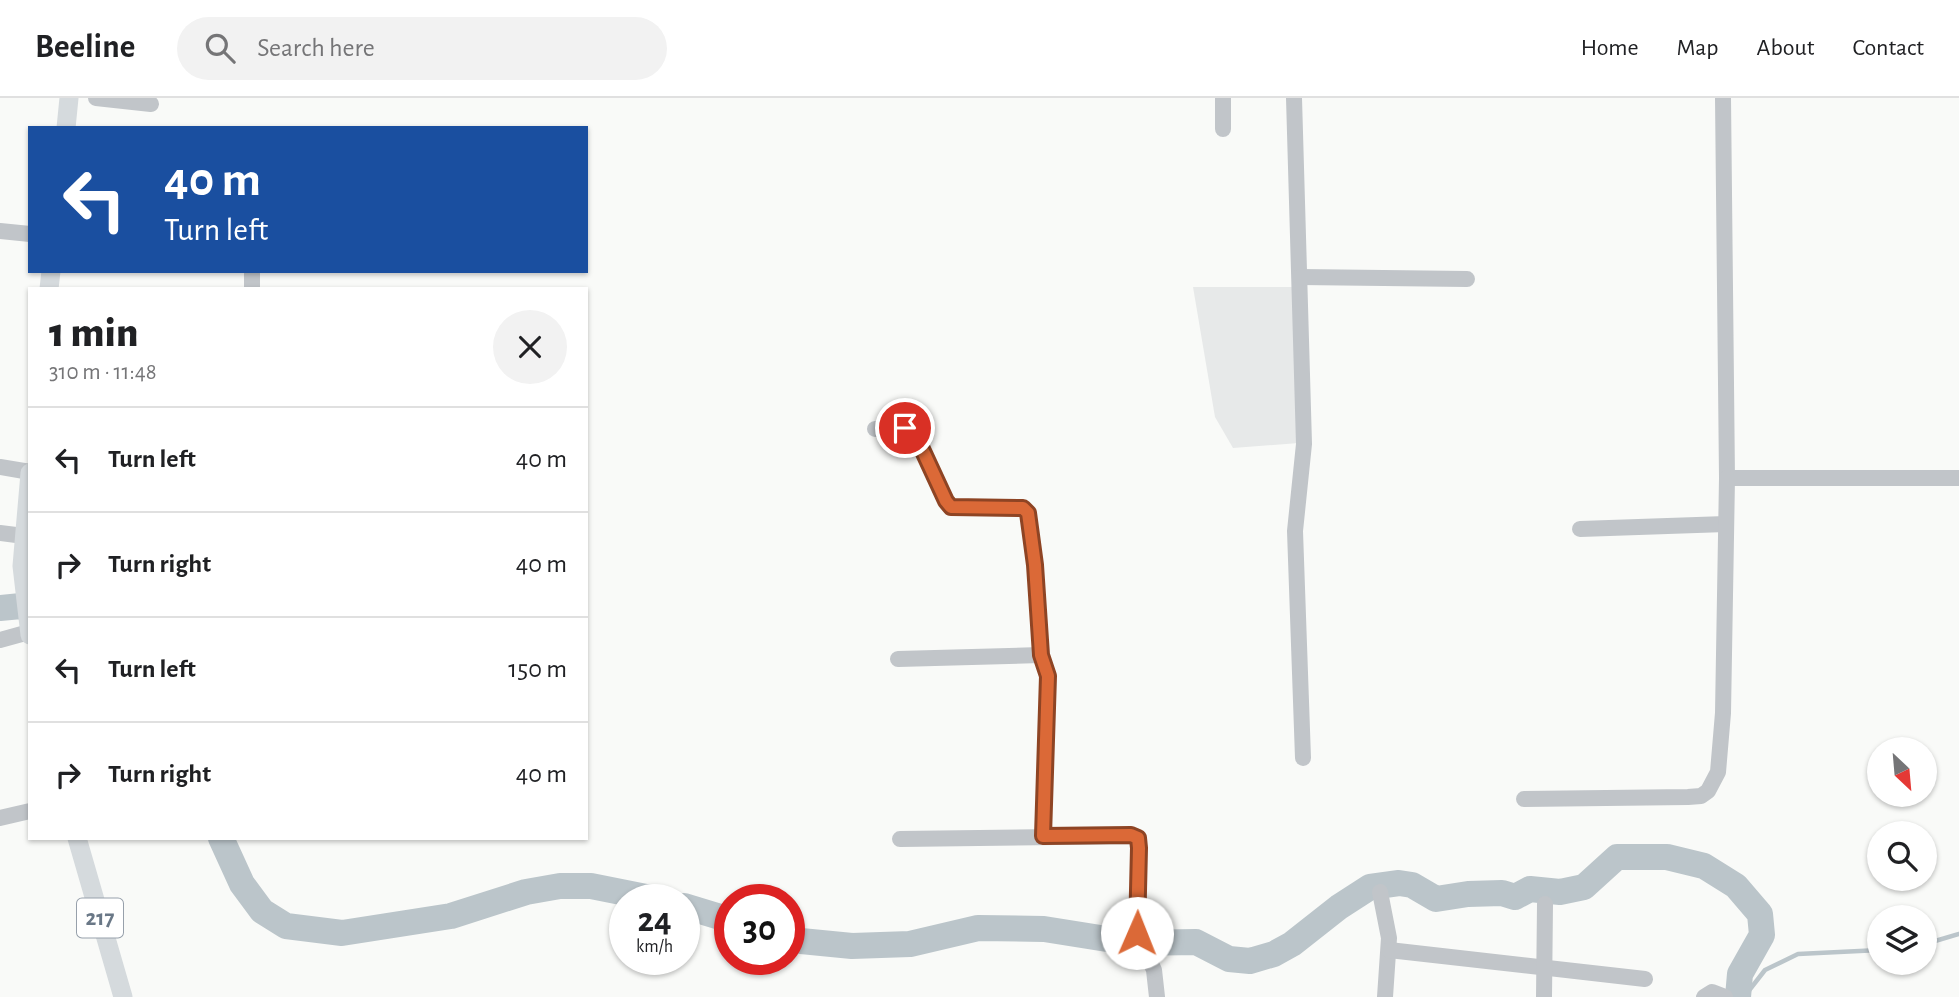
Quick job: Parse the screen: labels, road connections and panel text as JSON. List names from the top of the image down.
{
  "streets": {
    "main road": ["217"]
  },
  "north": "bottom right",
  "page": {
    "header": "Beeline",
    "search": "Search here",
    "nav": [
      "Home",
      "Map",
      "About",
      "Contact"
    ],
    "turn": ["40 m", "Turn left"],
    "heading": ["1 min", "310 m · 11:48"],
    "list": [
      {
        "name": "Turn left",
        "value": "40 m"
      },
      {
        "name": "Turn right",
        "value": "40 m"
      },
      {
        "name": "Turn left",
        "value": "150 m"
      },
      {
        "name": "Turn right",
        "value": "40 m"
      }
    ],
    "speed": "24 km/h",
    "limit": "30"
  }
}
